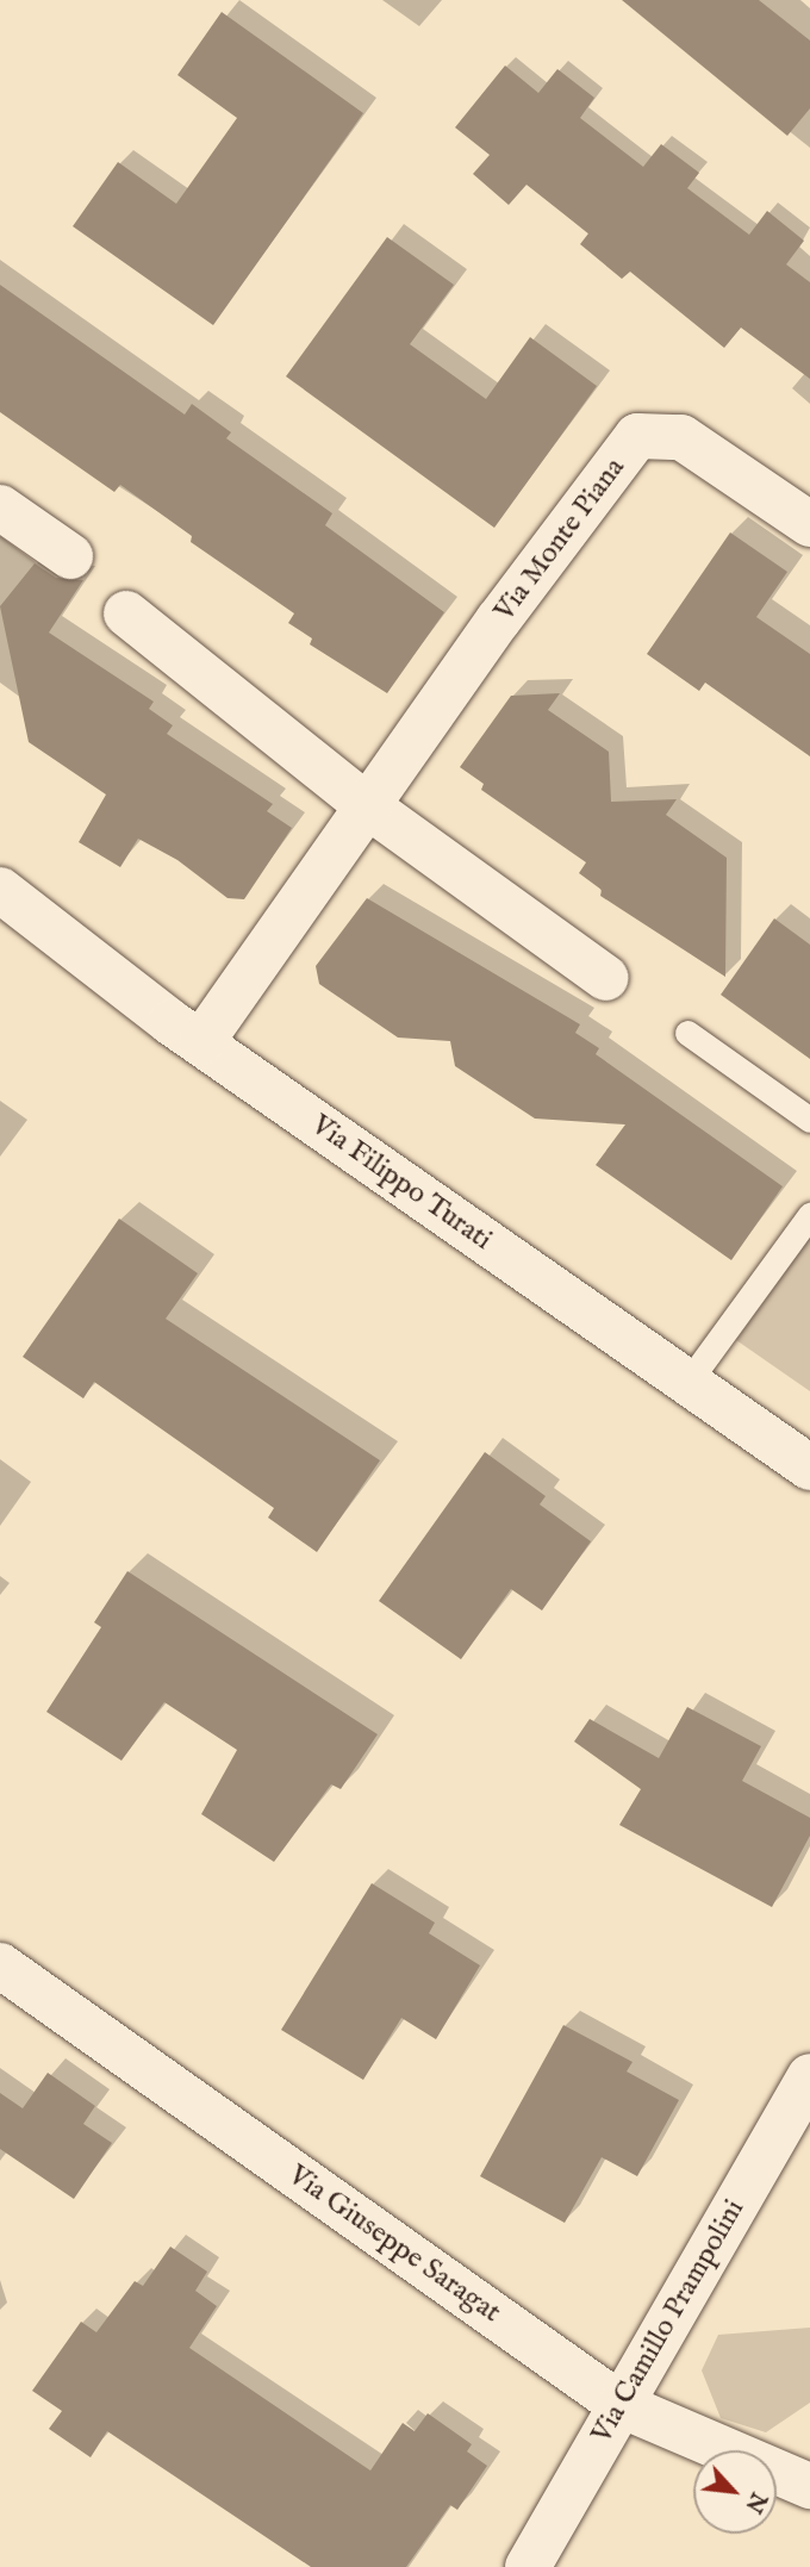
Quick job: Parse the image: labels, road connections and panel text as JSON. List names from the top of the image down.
{
  "streets": {
    "street": [
      "Via Monte Piana",
      "Via Filippo Turati",
      "Via Giuseppe Saragat",
      "Via Camillo Prampolini"
    ]
  },
  "crossings": [
    ["Via Monte Piana", "Via Filippo Turati"],
    ["Via Giuseppe Saragat", "Via Camillo Prampolini"]
  ],
  "north": "bottom right"
}
